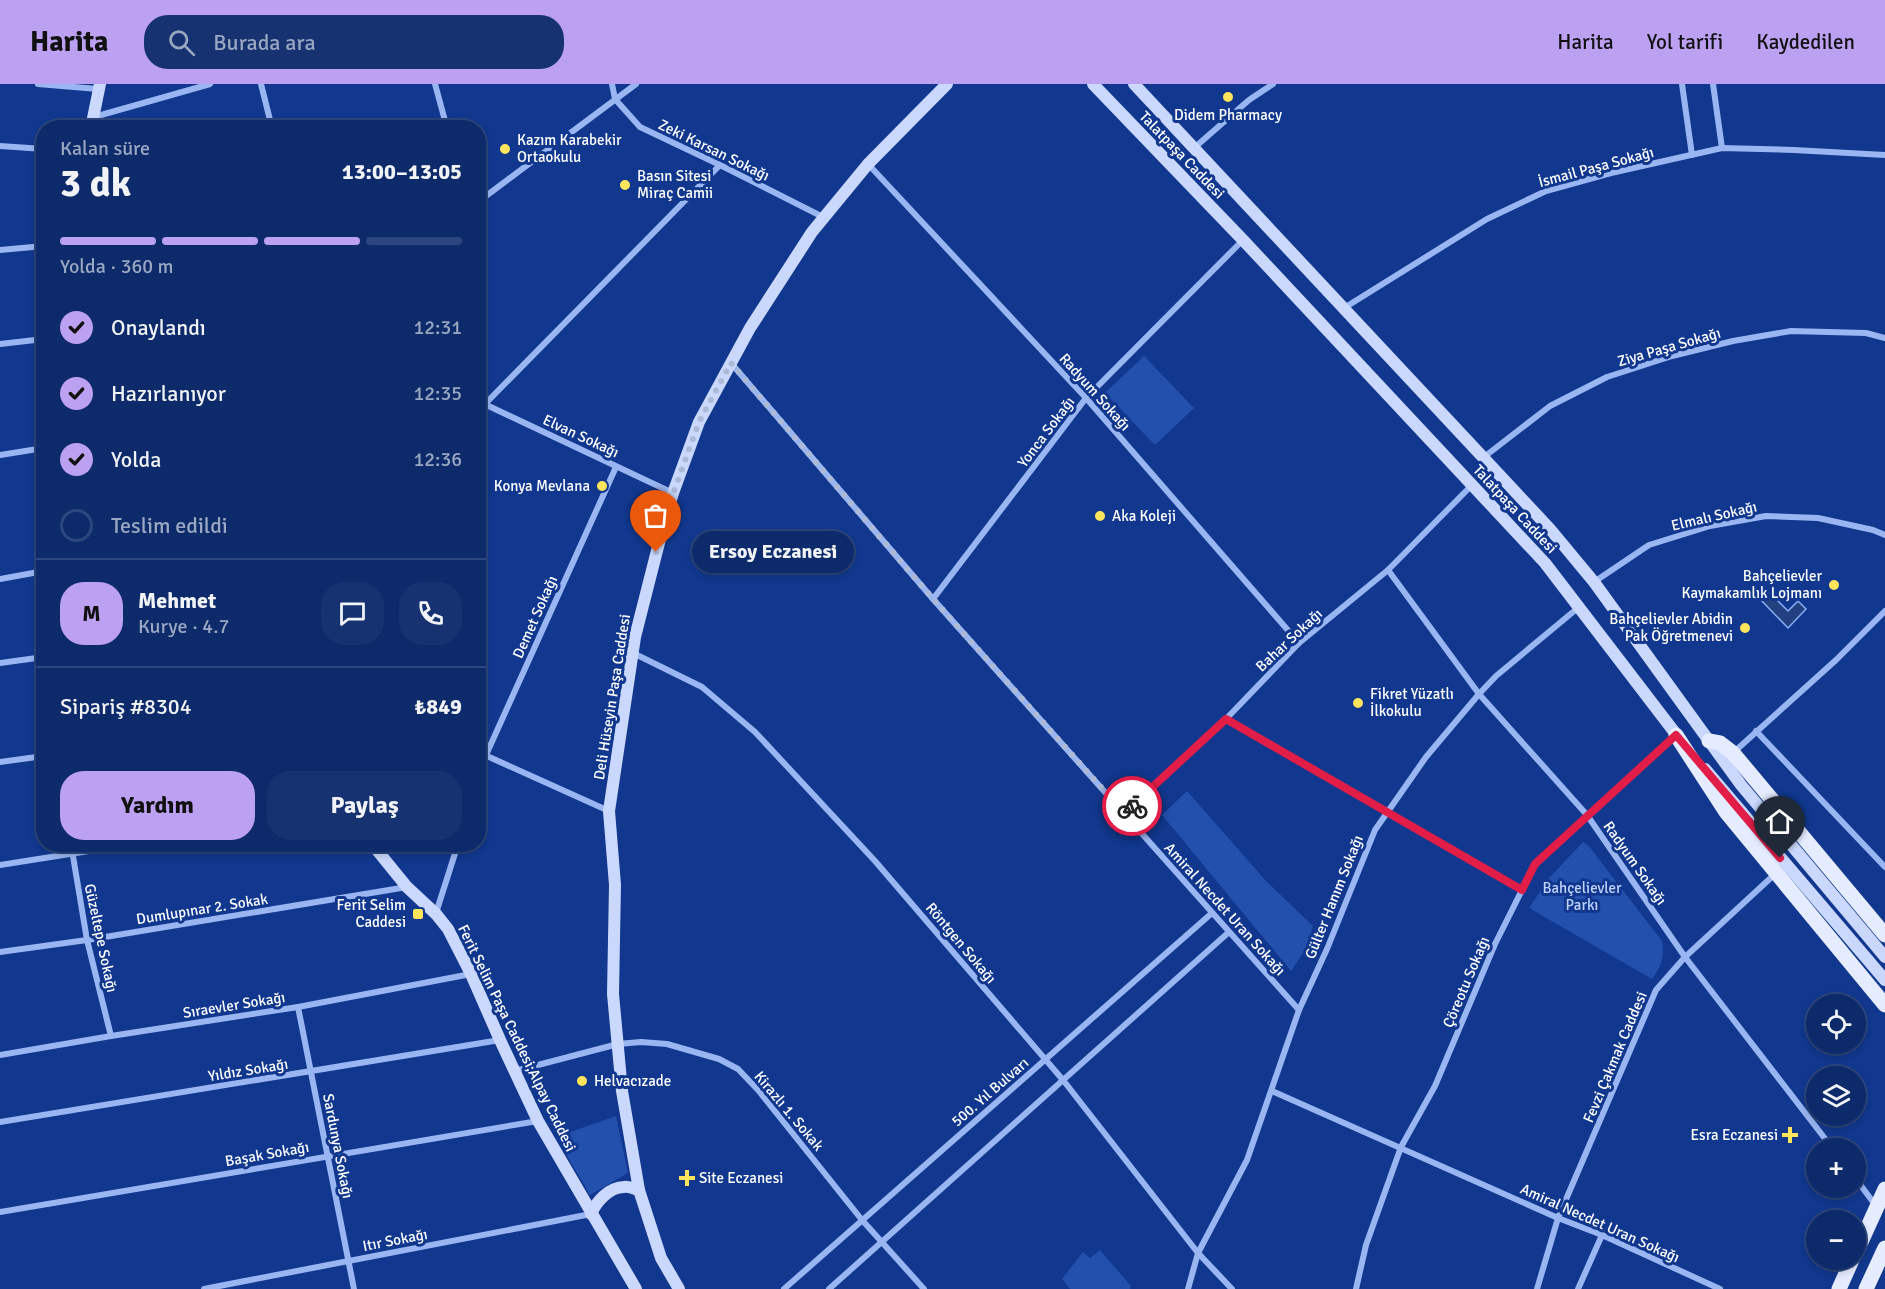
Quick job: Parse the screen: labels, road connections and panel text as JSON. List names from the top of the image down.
{
  "streets": {
    "main road": ["Talatpaşa Caddesi", "Deli Hüseyin Paşa Caddesi", "Ferit Selim Paşa Caddesi;Alpay Caddesi"],
    "street": [
      "Zeki Karsan Sokağı",
      "İsmail Paşa Sokağı",
      "Ziya Paşa Sokağı",
      "Radyum Sokağı",
      "Yonca Sokağı",
      "Elvan Sokağı",
      "Elmalı Sokağı",
      "Demet Sokağı",
      "Bahar Sokağı",
      "Gülter Hanım Sokağı",
      "Dumlupınar 2. Sokak",
      "Amiral Necdet Uran Sokağı",
      "Güzeltepe Sokağı",
      "Röntgen Sokağı",
      "Çöreotu Sokağı",
      "Sıraevler Sokağı",
      "Fevzi Çakmak Caddesi",
      "Yıldız Sokağı",
      "500. Yıl Bulvarı",
      "Kirazlı 1. Sokak",
      "Sardunya Sokağı",
      "Başak Sokağı",
      "Itır Sokağı"
    ]
  },
  "crossings": [
    ["Zeki Karsan Sokağı", "Deli Hüseyin Paşa Caddesi"],
    ["Talatpaşa Caddesi", "İsmail Paşa Sokağı"],
    ["Talatpaşa Caddesi", "Ziya Paşa Sokağı"],
    ["Talatpaşa Caddesi", "Yonca Sokağı"],
    ["Talatpaşa Caddesi", "Elmalı Sokağı"],
    ["Talatpaşa Caddesi", "Bahar Sokağı"],
    ["Talatpaşa Caddesi", "Gülter Hanım Sokağı"],
    ["Talatpaşa Caddesi", "Çöreotu Sokağı"],
    ["Radyum Sokağı", "Yonca Sokağı"],
    ["Radyum Sokağı", "Bahar Sokağı"],
    ["Radyum Sokağı", "Deli Hüseyin Paşa Caddesi"],
    ["Radyum Sokağı", "Gülter Hanım Sokağı"],
    ["Radyum Sokağı", "Çöreotu Sokağı"],
    ["Radyum Sokağı", "Fevzi Çakmak Caddesi"],
    ["Yonca Sokağı", "Amiral Necdet Uran Sokağı"],
    ["Elvan Sokağı", "Demet Sokağı"],
    ["Elvan Sokağı", "Deli Hüseyin Paşa Caddesi"],
    ["Bahar Sokağı", "Amiral Necdet Uran Sokağı"],
    ["Deli Hüseyin Paşa Caddesi", "Amiral Necdet Uran Sokağı"],
    ["Deli Hüseyin Paşa Caddesi", "Röntgen Sokağı"],
    ["Deli Hüseyin Paşa Caddesi", "Kirazlı 1. Sokak"],
    ["Gülter Hanım Sokağı", "Amiral Necdet Uran Sokağı"],
    ["Gülter Hanım Sokağı", "Röntgen Sokağı"],
    ["Dumlupınar 2. Sokak", "Güzeltepe Sokağı"],
    ["Dumlupınar 2. Sokak", "Ferit Selim Paşa Caddesi;Alpay Caddesi"],
    ["Amiral Necdet Uran Sokağı", "Çöreotu Sokağı"],
    ["Amiral Necdet Uran Sokağı", "Fevzi Çakmak Caddesi"],
    ["Amiral Necdet Uran Sokağı", "500. Yıl Bulvarı"],
    ["Güzeltepe Sokağı", "Sıraevler Sokağı"],
    ["Röntgen Sokağı", "500. Yıl Bulvarı"],
    ["Sıraevler Sokağı", "Ferit Selim Paşa Caddesi;Alpay Caddesi"],
    ["Sıraevler Sokağı", "Sardunya Sokağı"],
    ["Ferit Selim Paşa Caddesi;Alpay Caddesi", "Yıldız Sokağı"],
    ["Ferit Selim Paşa Caddesi;Alpay Caddesi", "Kirazlı 1. Sokak"],
    ["Ferit Selim Paşa Caddesi;Alpay Caddesi", "Başak Sokağı"],
    ["Ferit Selim Paşa Caddesi;Alpay Caddesi", "Itır Sokağı"],
    ["Yıldız Sokağı", "Sardunya Sokağı"],
    ["500. Yıl Bulvarı", "Kirazlı 1. Sokak"],
    ["Sardunya Sokağı", "Başak Sokağı"],
    ["Sardunya Sokağı", "Itır Sokağı"]
  ],
  "parks": ["Bahçelievler Parkı"],
  "places": {
    "other": [
      "Didem Pharmacy",
      "Kazım Karabekir Ortaokulu",
      "Basın Sitesi Miraç Camii",
      "Konya Mevlana",
      "Aka Koleji",
      "Ersoy Eczanesi",
      "Bahçelievler Kaymakamlık Lojmanı",
      "Bahçelievler Abidin Pak Öğretmenevi",
      "Fikret Yüzatlı İlkokulu",
      "Helvacızade"
    ],
    "transit": ["Ferit Selim Caddesi"],
    "health": ["Esra Eczanesi", "Site Eczanesi"]
  },
  "page": {
    "header": "Harita",
    "search": "Burada ara",
    "nav": ["Harita", "Yol tarifi", "Kaydedilen"],
    "heading": ["3 dk", "Kalan süre", "13:00–13:05"],
    "panel": [
      "Mehmet",
      "Kurye · 4.7",
      "Sipariş #8304",
      "₺849"
    ],
    "bar": "Yolda · 360 m",
    "list": [
      ["Onaylandı", "12:31"],
      ["Hazırlanıyor", "12:35"],
      ["Yolda", "12:36"],
      "Teslim edildi"
    ],
    "bubble": "Ersoy Eczanesi",
    "round": "M",
    "buttons": ["Yardım", "Paylaş"],
    "map_buttons": ["+", "−"]
  }
}
